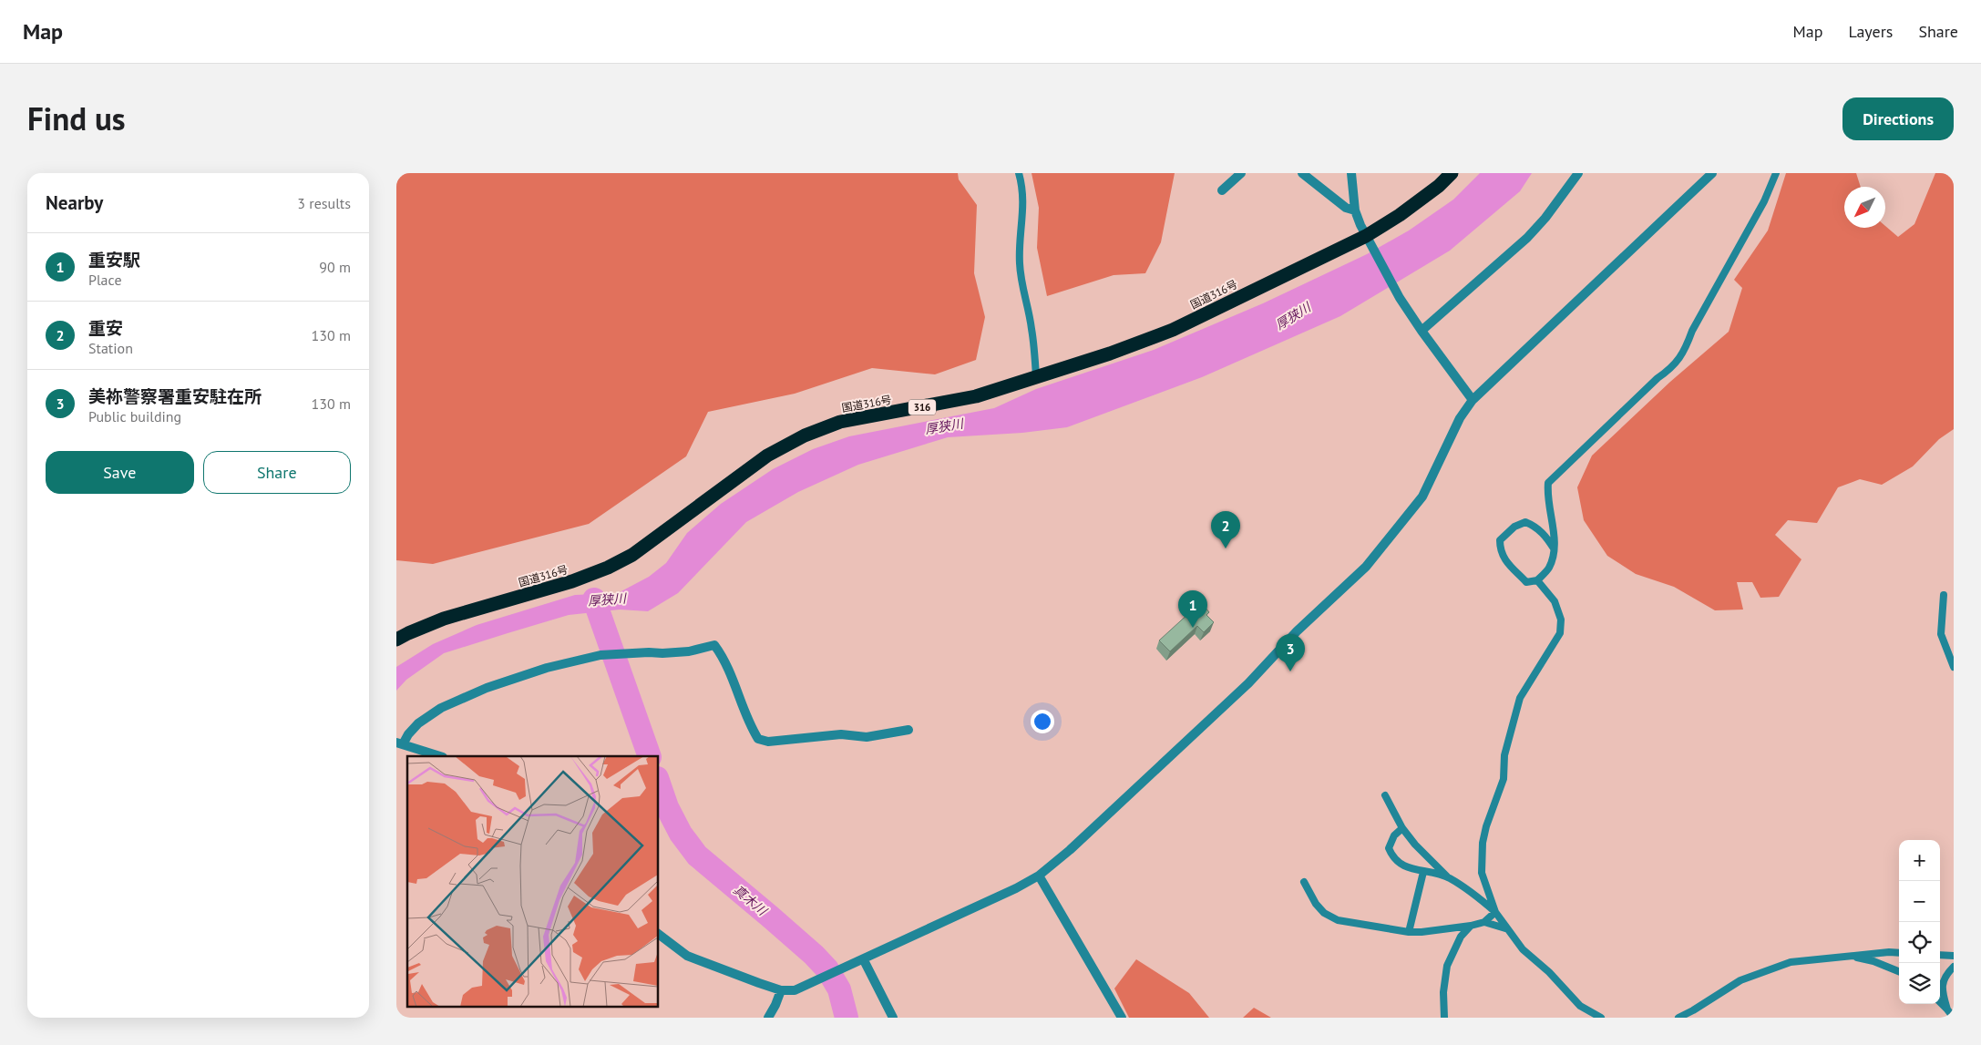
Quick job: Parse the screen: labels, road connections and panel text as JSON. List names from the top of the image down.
{
  "streets": {
    "highway": ["国道316号", "316"]
  },
  "water": ["厚狭川", "真木川"],
  "north": "bottom left",
  "page": {
    "header": "Map",
    "nav": ["Map", "Layers", "Share"],
    "title": "Find us",
    "buttons": [
      "Directions",
      ["Save", "Share"]
    ],
    "heading": ["Nearby", "3 results"],
    "list": [
      {
        "mark": "1",
        "name": "重安駅",
        "note": "Place",
        "value": "90 m"
      },
      {
        "mark": "2",
        "name": "重安",
        "note": "Station",
        "value": "130 m"
      },
      {
        "mark": "3",
        "name": "美祢警察署重安駐在所",
        "note": "Public building",
        "value": "130 m"
      }
    ],
    "pins": ["2", "1", "3"],
    "map_buttons": ["+", "−"]
  }
}
